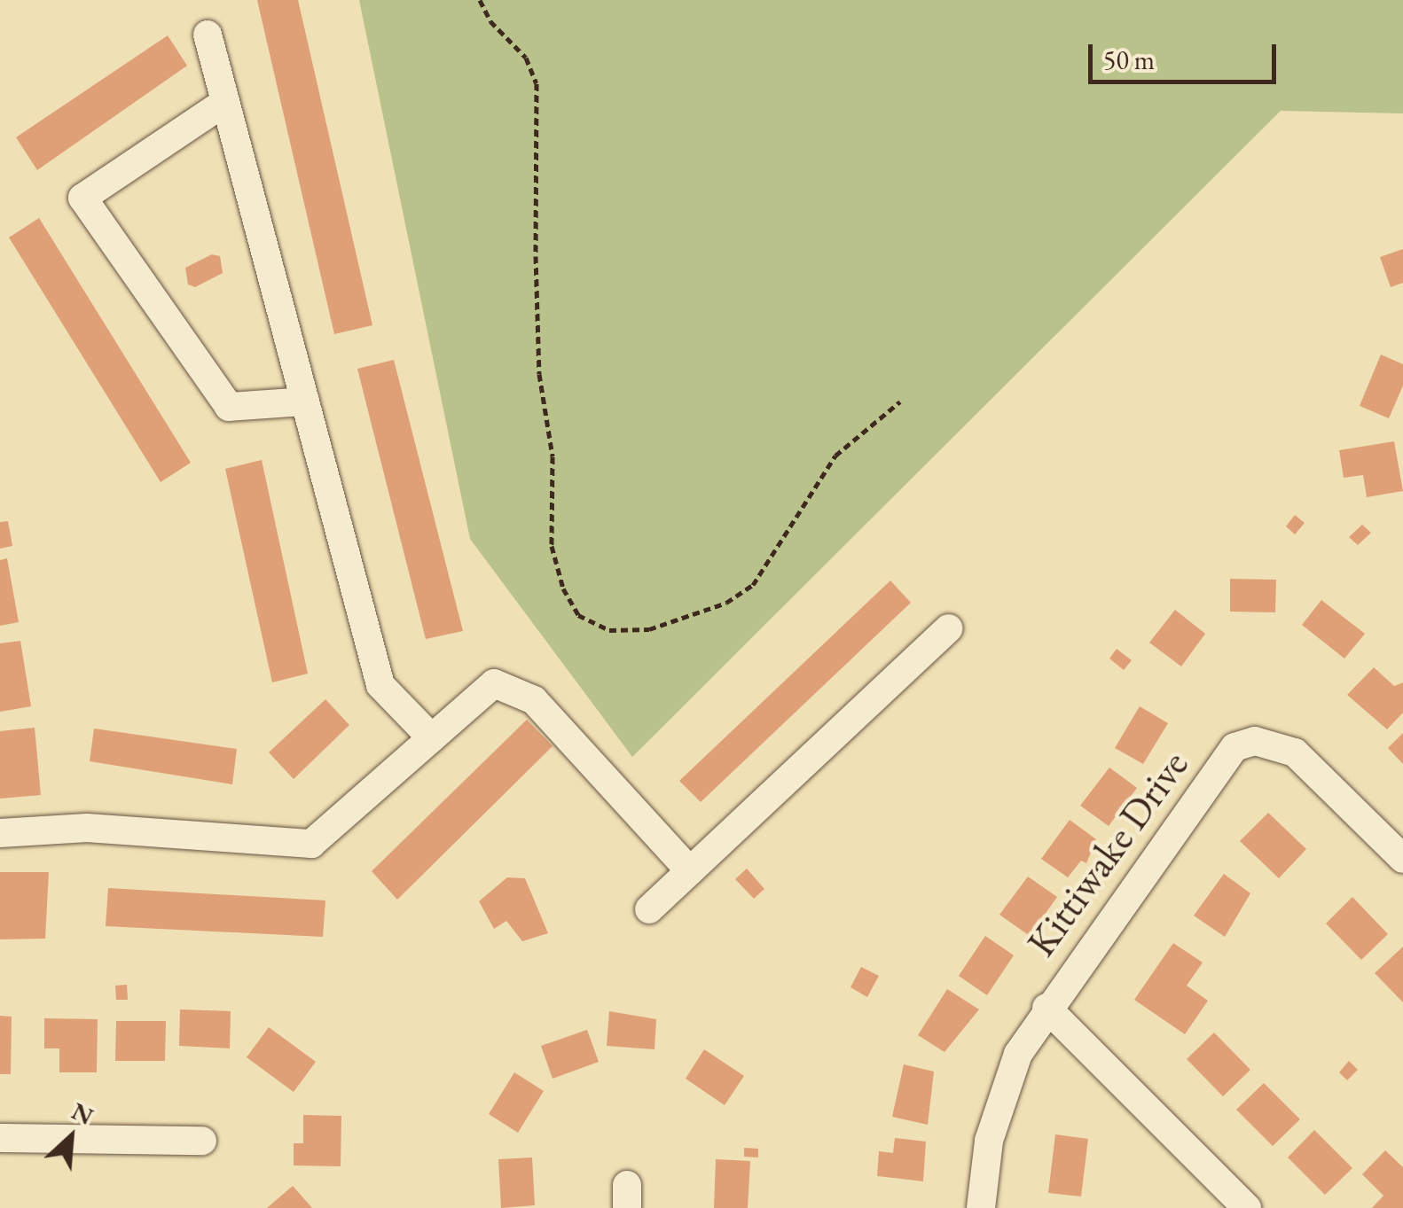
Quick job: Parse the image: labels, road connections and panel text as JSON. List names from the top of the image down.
{
  "streets": {
    "street": ["Kittiwake Drive"]
  },
  "scale_bar": "50 m",
  "north": "top right"
}
